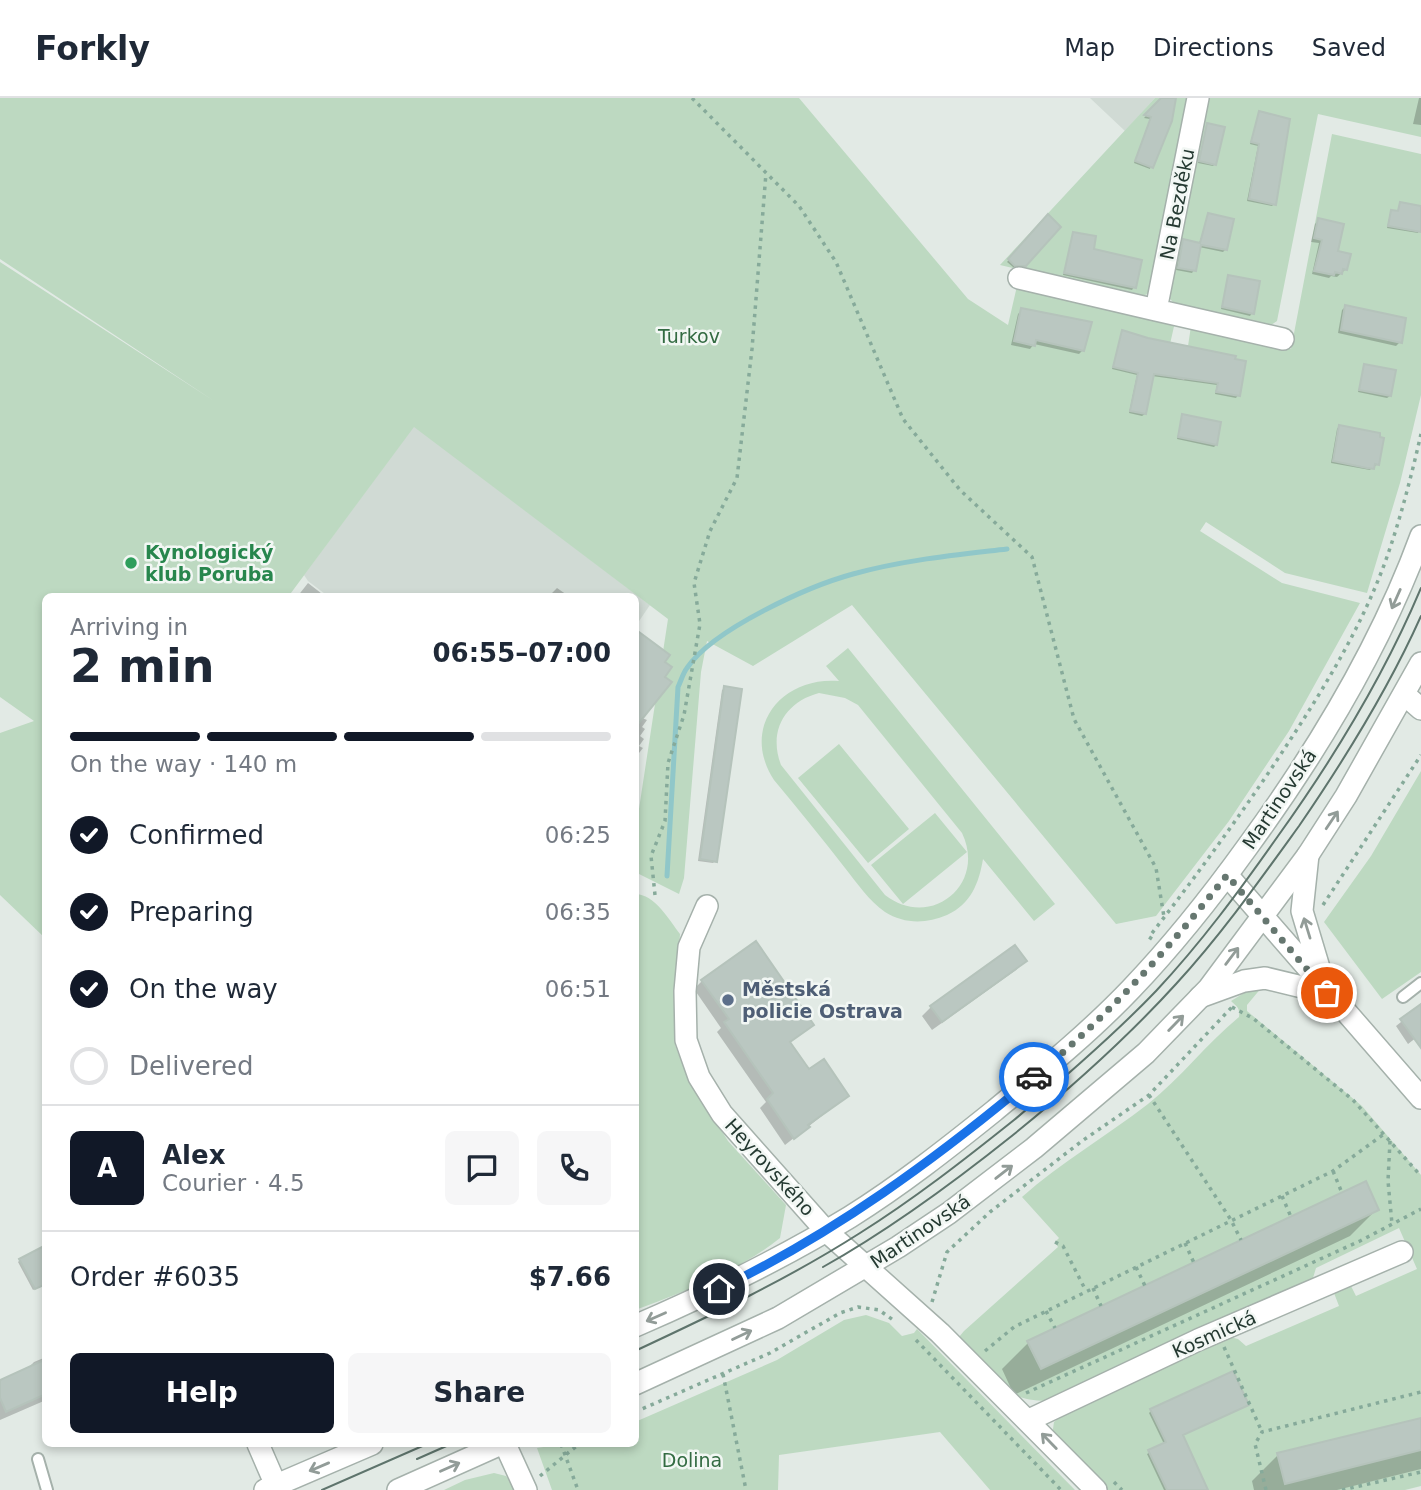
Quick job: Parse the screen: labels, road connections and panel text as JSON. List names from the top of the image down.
{
  "streets": {
    "street": [
      "Na Bezděku",
      "Martinovská",
      "Heyrovského",
      "Kosmická"
    ]
  },
  "crossings": [
    ["Martinovská", "Heyrovského"],
    ["Heyrovského", "Kosmická"]
  ],
  "parks": ["Turkov", "Dolina"],
  "places": ["Kynologický klub Poruba", "Městská policie Ostrava"],
  "page": {
    "header": "Forkly",
    "nav": ["Map", "Directions", "Saved"],
    "heading": ["2 min", "Arriving in", "06:55–07:00"],
    "panel": [
      "Alex",
      "Courier · 4.5",
      "Order #6035",
      "$7.66"
    ],
    "bar": "On the way · 140 m",
    "list": [
      ["Confirmed", "06:25"],
      ["Preparing", "06:35"],
      ["On the way", "06:51"],
      "Delivered"
    ],
    "round": "A",
    "buttons": ["Help", "Share"]
  }
}
